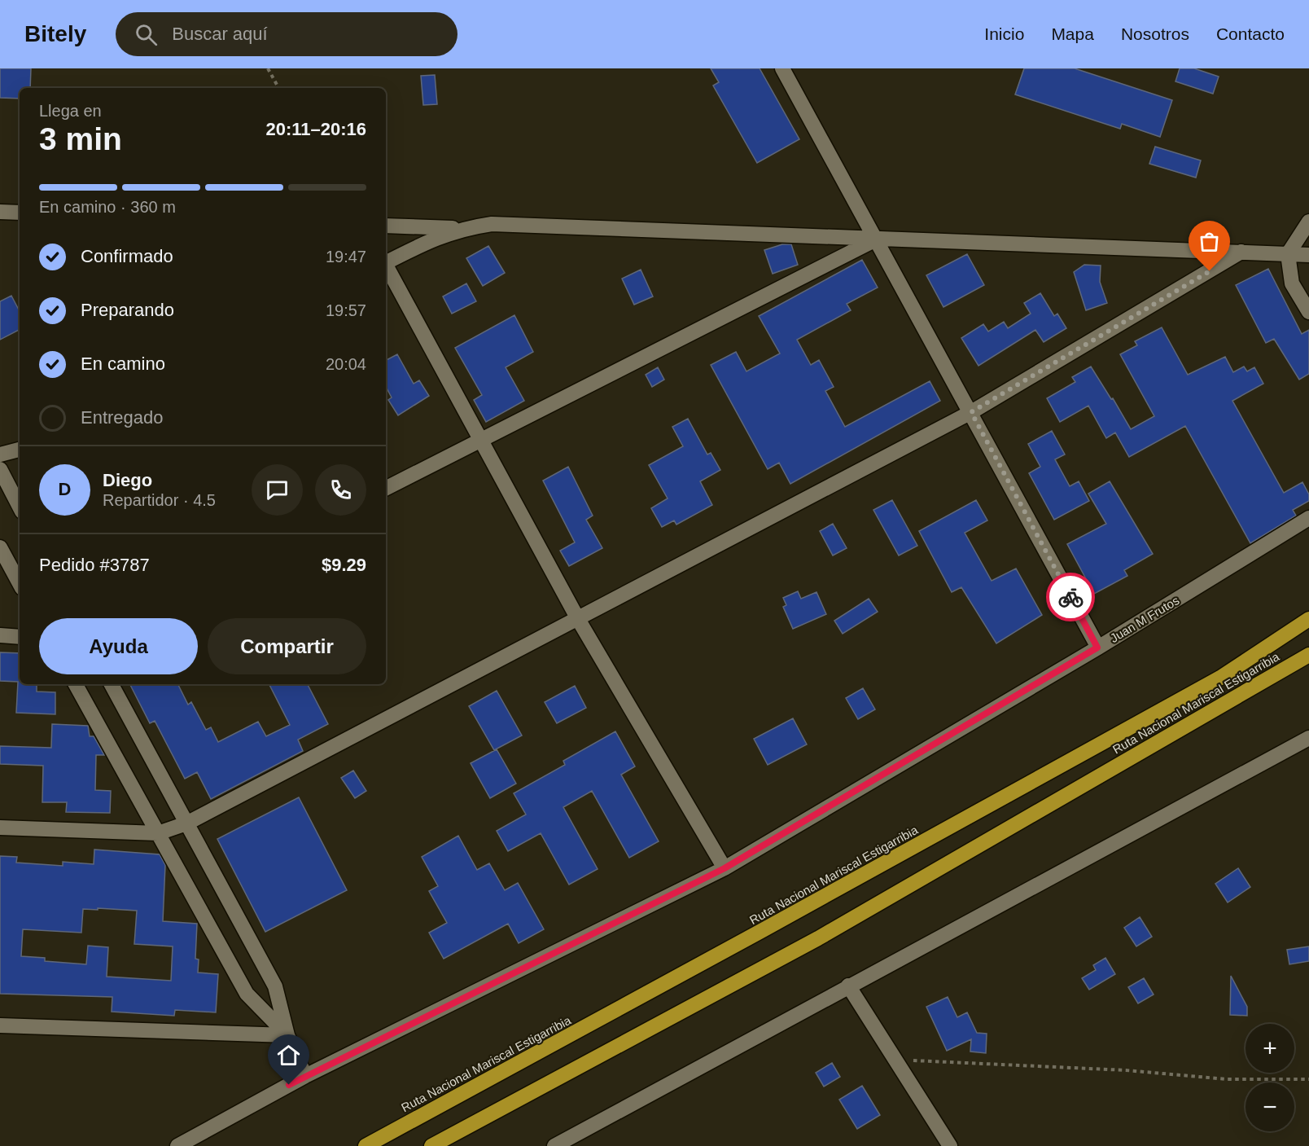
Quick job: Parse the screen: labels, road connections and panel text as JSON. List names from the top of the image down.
{
  "streets": {
    "highway": ["Ruta Nacional Mariscal Estigarribia"],
    "street": ["Juan M Frutos"]
  },
  "page": {
    "header": "Bitely",
    "search": "Buscar aquí",
    "nav": [
      "Inicio",
      "Mapa",
      "Nosotros",
      "Contacto"
    ],
    "heading": ["3 min", "Llega en", "20:11–20:16"],
    "panel": [
      "Diego",
      "Repartidor · 4.5",
      "Pedido #3787",
      "$9.29"
    ],
    "bar": "En camino · 360 m",
    "list": [
      ["Confirmado", "19:47"],
      ["Preparando", "19:57"],
      ["En camino", "20:04"],
      "Entregado"
    ],
    "round": "D",
    "buttons": ["Ayuda", "Compartir"],
    "map_buttons": ["+", "−"]
  }
}
